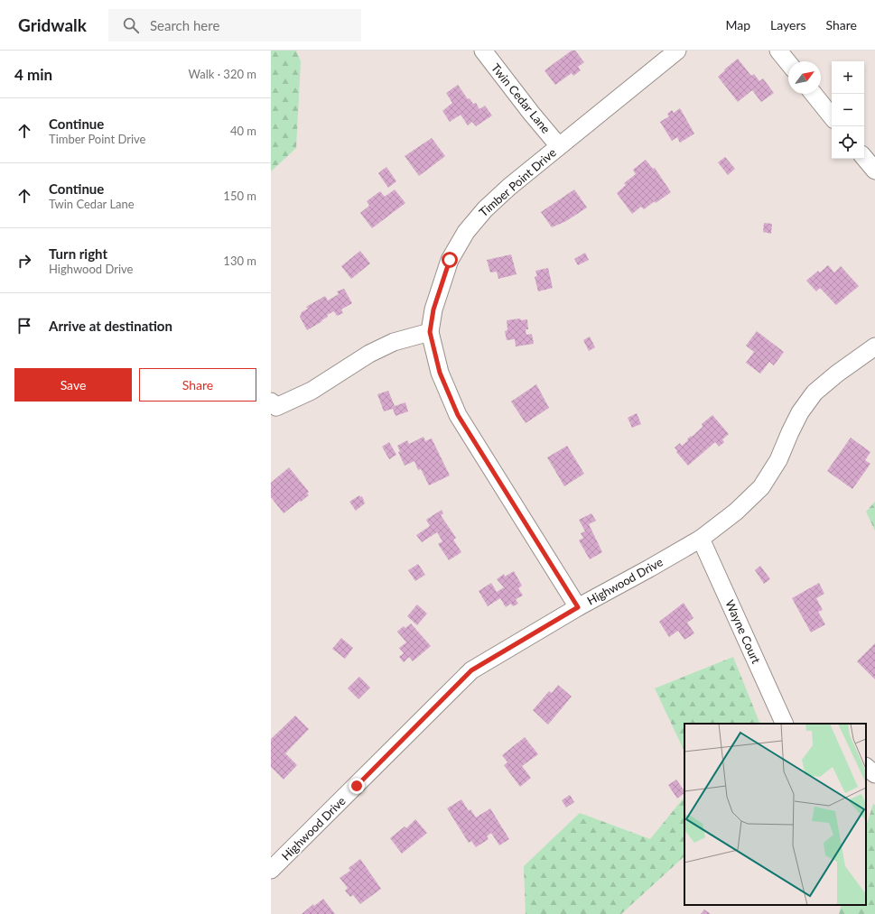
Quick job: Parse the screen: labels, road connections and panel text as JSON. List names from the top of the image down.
{
  "streets": {
    "street": [
      "Twin Cedar Lane",
      "Timber Point Drive",
      "Highwood Drive",
      "Wayne Court"
    ]
  },
  "crossings": [
    ["Twin Cedar Lane", "Timber Point Drive"],
    ["Highwood Drive", "Wayne Court"]
  ],
  "north": "top right",
  "page": {
    "header": "Gridwalk",
    "search": "Search here",
    "nav": ["Map", "Layers", "Share"],
    "heading": ["4 min", "Walk · 320 m"],
    "map_buttons": ["+", "−"],
    "list": [
      ["Continue", "Timber Point Drive", "40 m"],
      ["Continue", "Twin Cedar Lane", "150 m"],
      ["Turn right", "Highwood Drive", "130 m"],
      "Arrive at destination"
    ],
    "buttons": ["Save", "Share"]
  }
}
